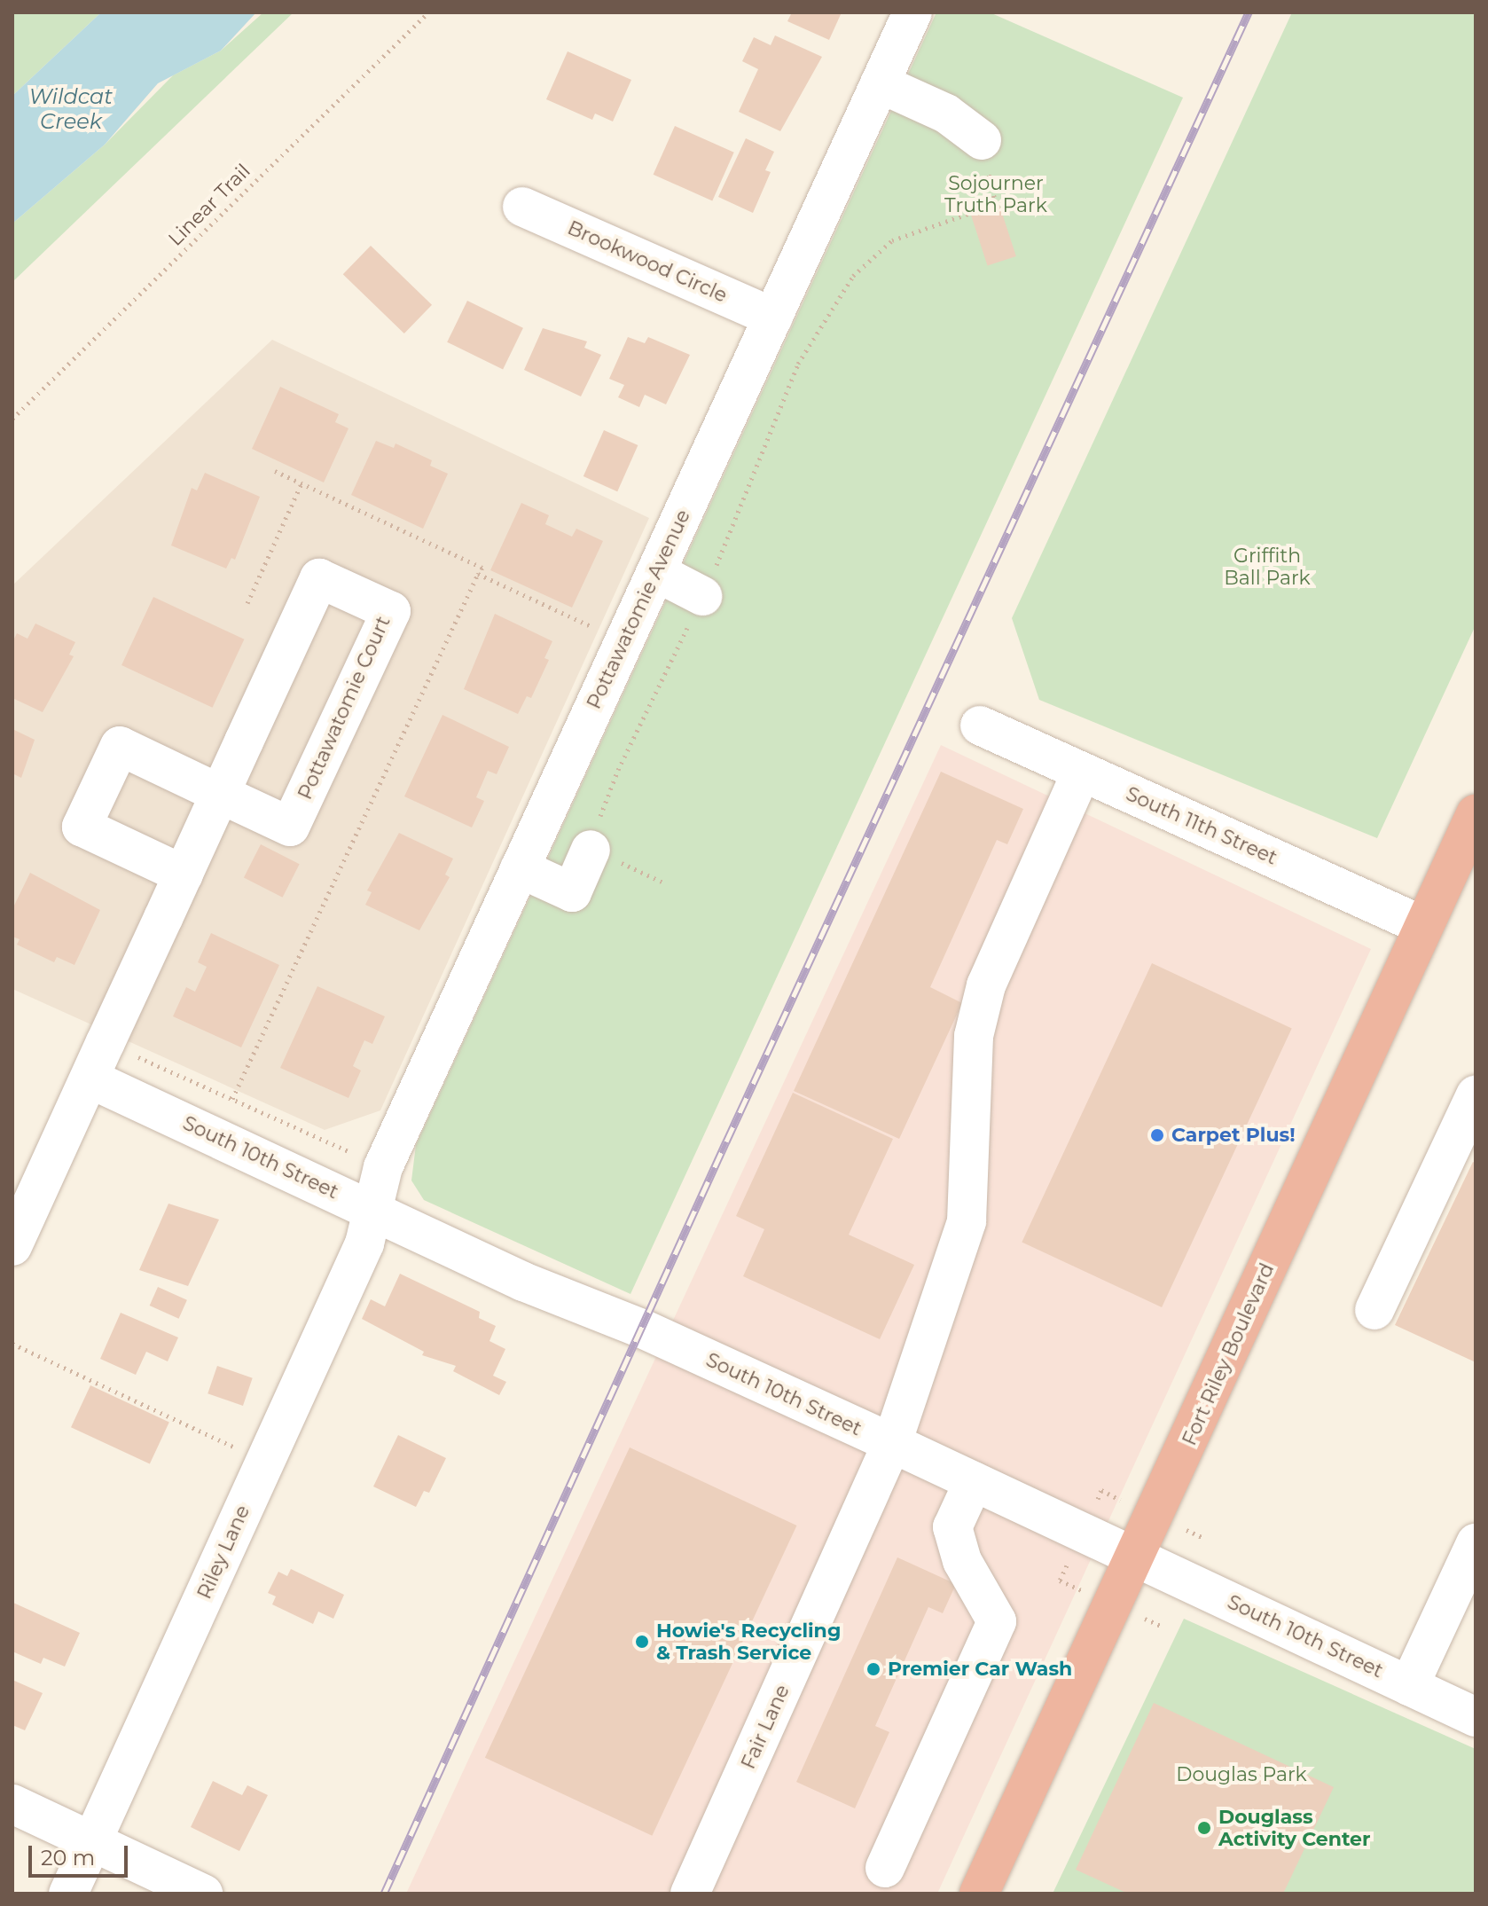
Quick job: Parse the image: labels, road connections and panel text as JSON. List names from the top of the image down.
{
  "streets": {
    "highway": ["Fort Riley Boulevard"],
    "street": [
      "Brookwood Circle",
      "Pottawatomie Avenue",
      "Pottawatomie Court",
      "South 11th Street",
      "South 10th Street",
      "Riley Lane",
      "Fair Lane"
    ],
    "path": ["Linear Trail"]
  },
  "crossings": [
    ["Brookwood Circle", "Pottawatomie Avenue"],
    ["Pottawatomie Avenue", "South 10th Street"],
    ["Pottawatomie Avenue", "Riley Lane"],
    ["Pottawatomie Court", "South 10th Street"],
    ["South 11th Street", "Fort Riley Boulevard"],
    ["South 11th Street", "Fair Lane"],
    ["South 10th Street", "Fort Riley Boulevard"],
    ["South 10th Street", "Riley Lane"],
    ["South 10th Street", "Fair Lane"]
  ],
  "water": ["Wildcat Creek"],
  "parks": ["Sojourner Truth Park", "Griffith Ball Park", "Douglas Park"],
  "places": [
    "Carpet Plus!",
    "Howie's Recycling & Trash Service",
    "Premier Car Wash",
    "Douglass Activity Center"
  ],
  "scale_bar": "20 m"
}
